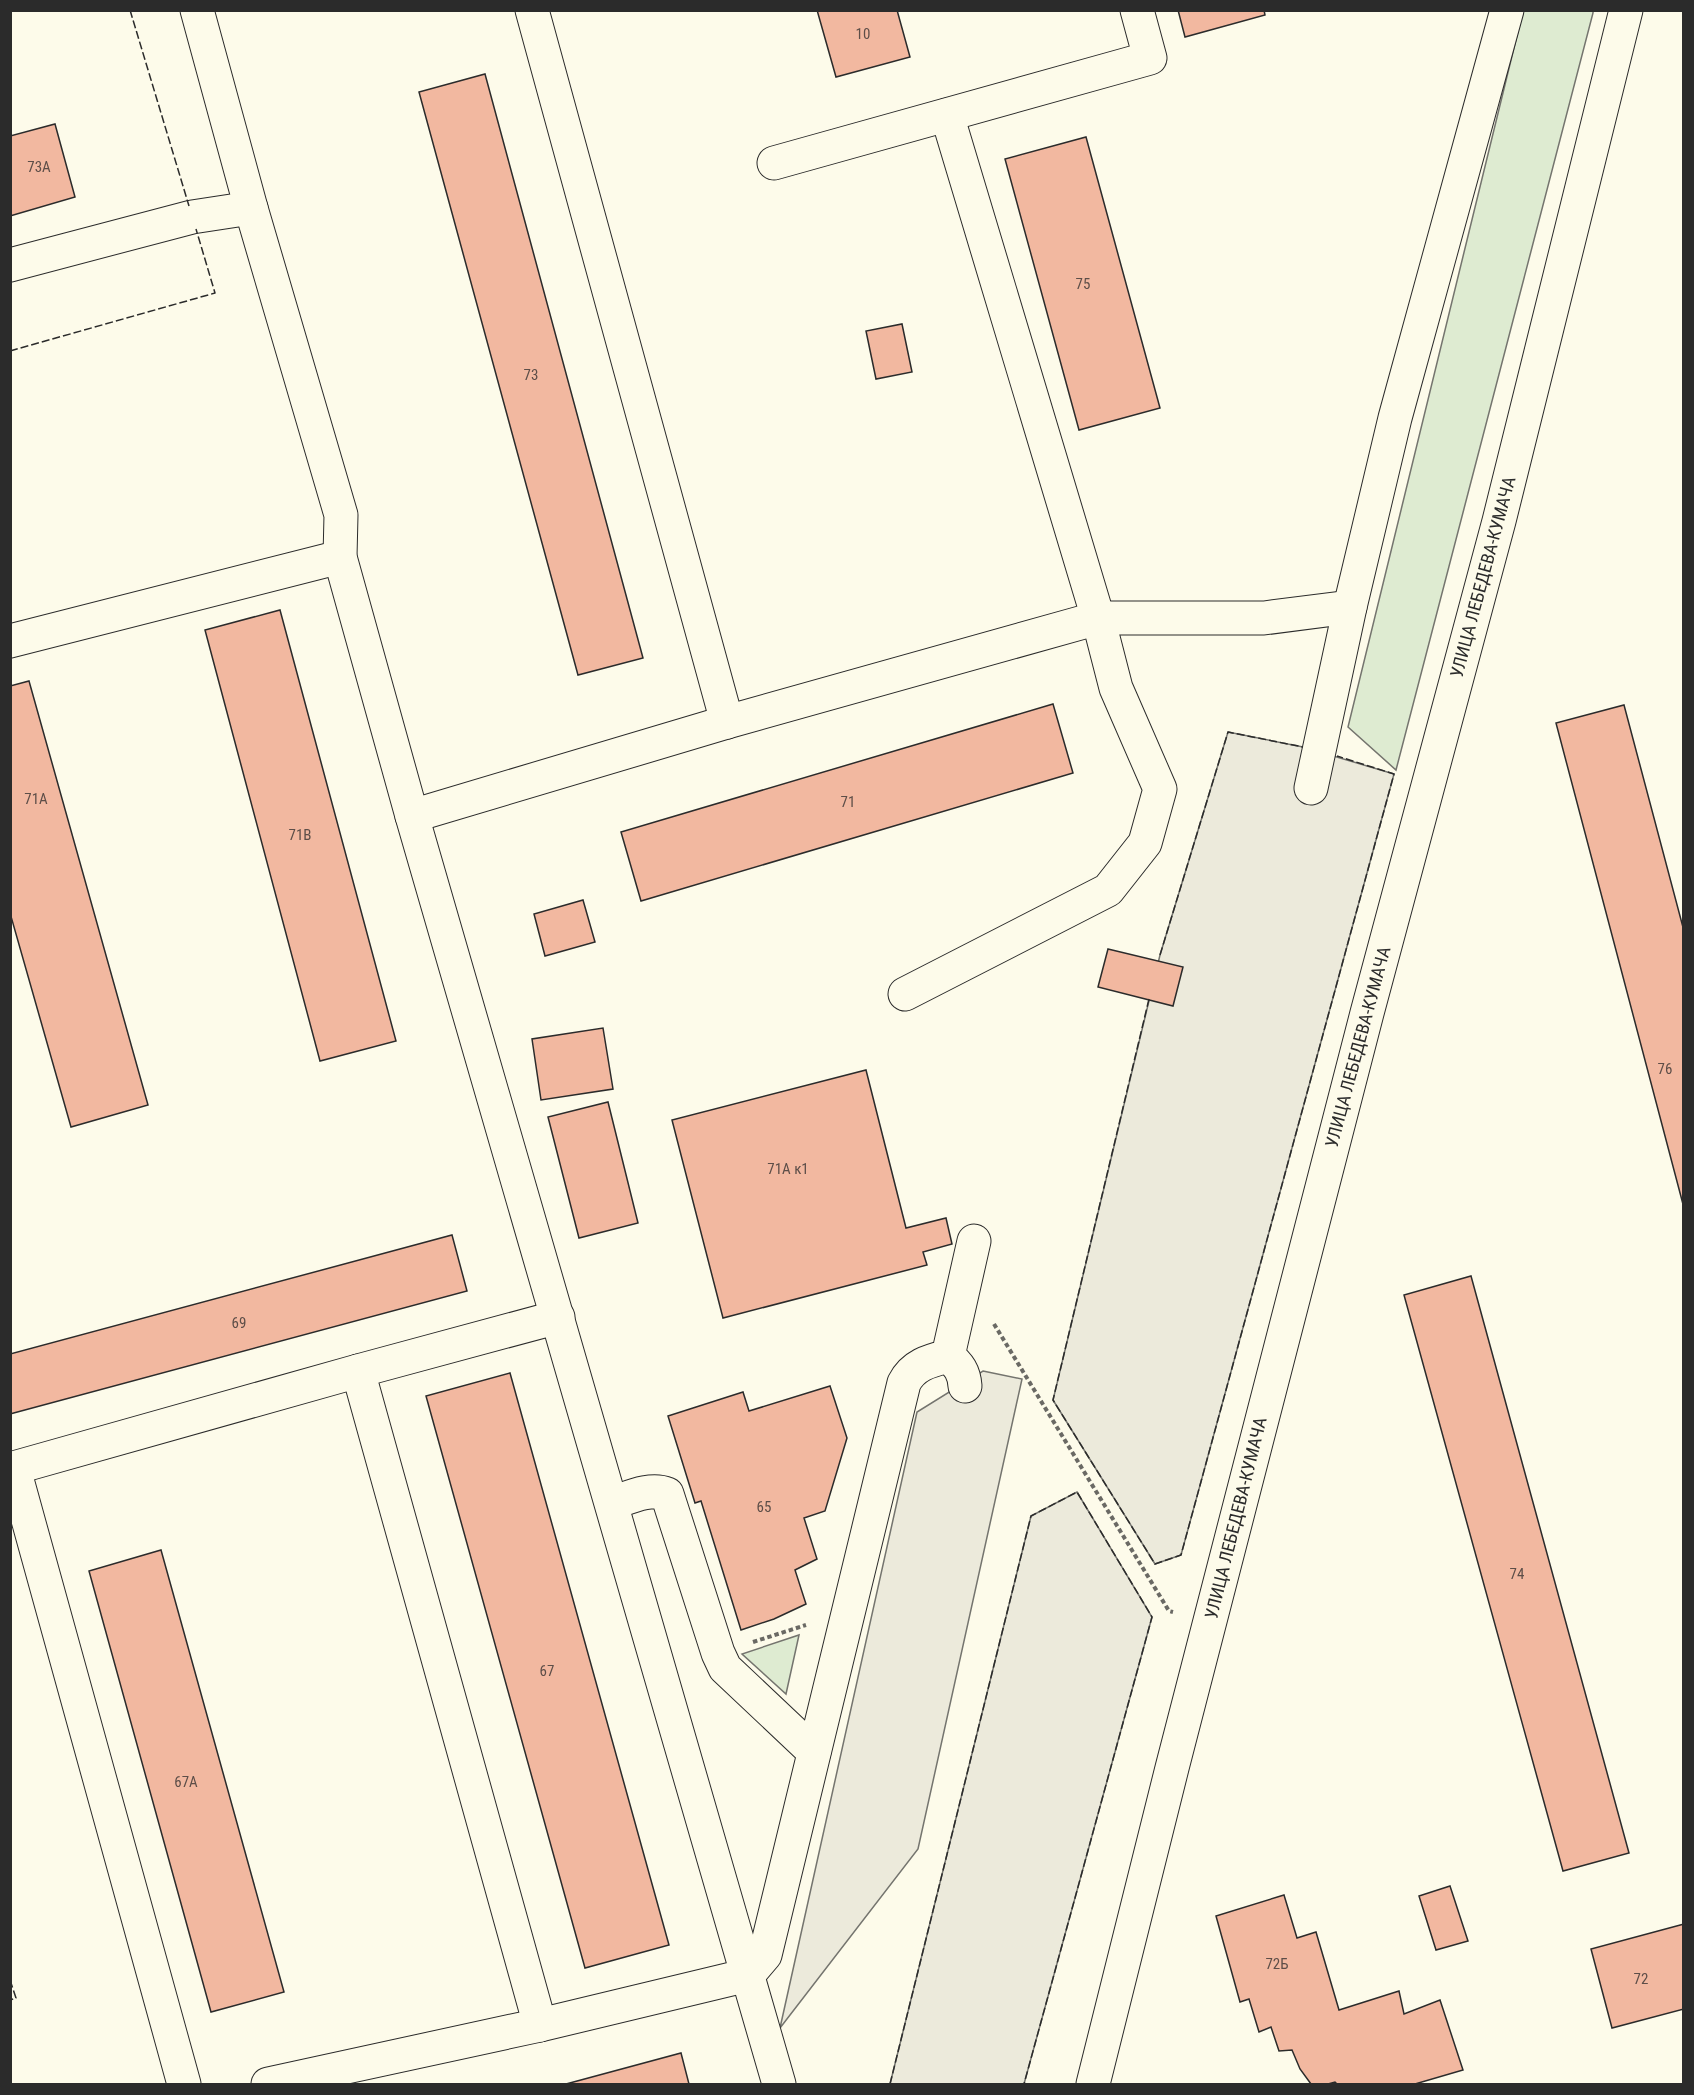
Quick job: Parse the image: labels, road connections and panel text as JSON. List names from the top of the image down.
{
  "streets": {
    "street": ["УЛИЦА ЛЕБЕДЕВА-КУМАЧА"]
  },
  "house_numbers": [
    "10",
    "73А",
    "75",
    "73",
    "71А",
    "71",
    "71В",
    "76",
    "71А к1",
    "69",
    "65",
    "74",
    "67",
    "67А",
    "72Б",
    "72"
  ]
}
